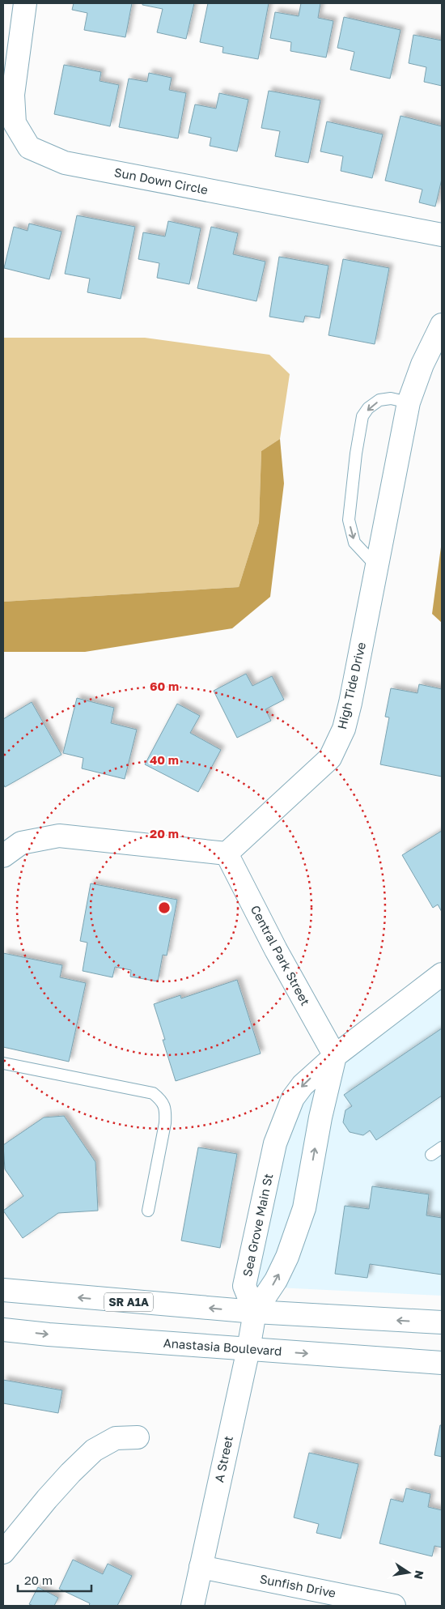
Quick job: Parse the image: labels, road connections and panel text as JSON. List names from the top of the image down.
{
  "streets": {
    "street": [
      "Sun Down Circle",
      "High Tide Drive",
      "Central Park Street",
      "Sea Grove Main St",
      "SR A1A",
      "Anastasia Boulevard",
      "A Street",
      "Sunfish Drive"
    ]
  },
  "crossings": [
    ["High Tide Drive", "Central Park Street"],
    ["Central Park Street", "Sea Grove Main St"],
    ["Sea Grove Main St", "SR A1A"],
    ["Sea Grove Main St", "A Street"],
    ["SR A1A", "A Street"],
    ["Anastasia Boulevard", "A Street"],
    ["A Street", "Sunfish Drive"]
  ],
  "scale_bar": "20 m",
  "north": "right",
  "rings": ["60 m", "40 m", "20 m"]
}
